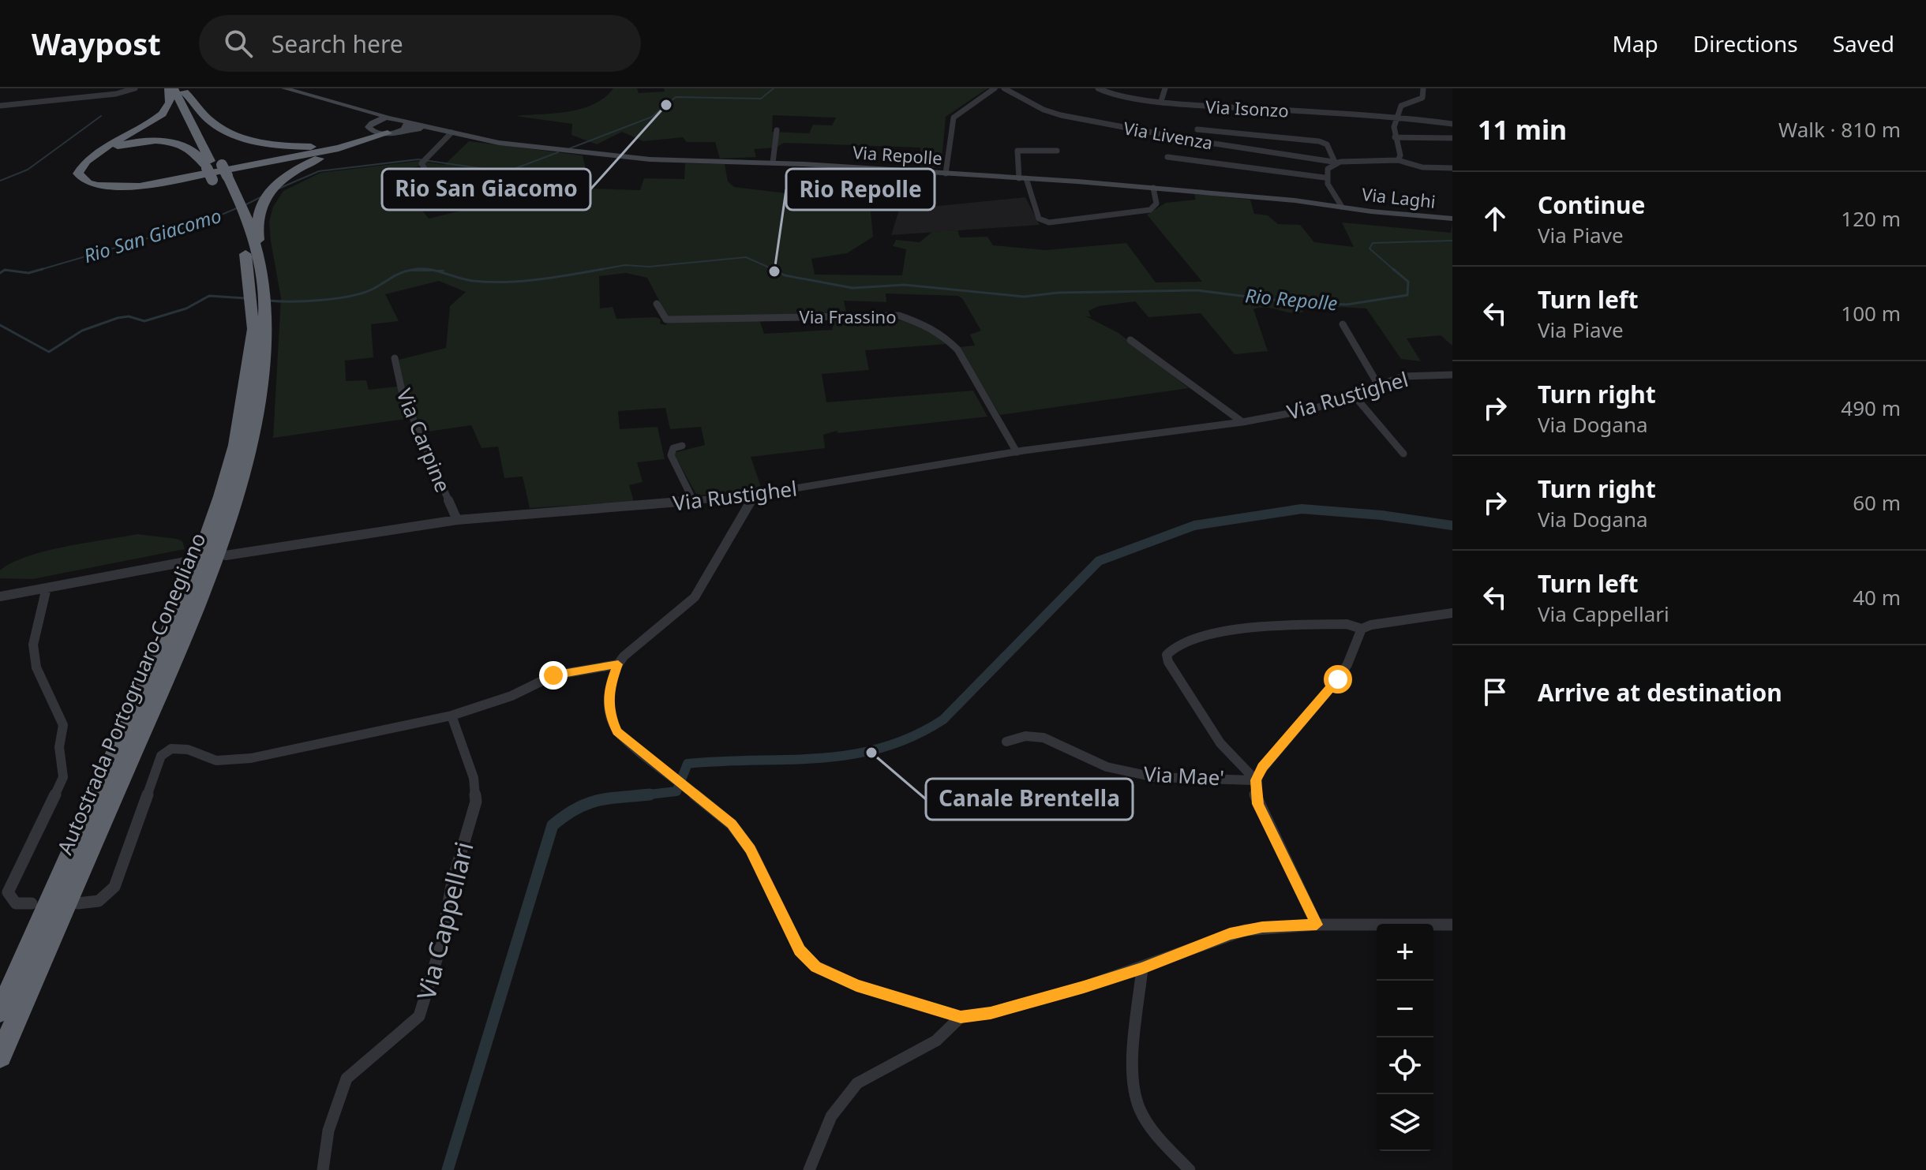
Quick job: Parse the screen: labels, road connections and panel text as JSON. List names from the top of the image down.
{
  "streets": {
    "highway": ["Autostrada Portogruaro-Conegliano"],
    "street": [
      "Via Isonzo",
      "Via Livenza",
      "Via Repolle",
      "Via Laghi",
      "Via Frassino",
      "Via Rustighel",
      "Via Carpine",
      "Via Mae'",
      "Via Cappellari"
    ]
  },
  "crossings": [
    ["Via Repolle", "Via Laghi"],
    ["Via Frassino", "Via Rustighel"],
    ["Via Rustighel", "Via Carpine"]
  ],
  "water": ["Rio San Giacomo", "Rio Repolle"],
  "places": ["Rio San Giacomo", "Rio Repolle", "Canale Brentella"],
  "page": {
    "header": "Waypost",
    "search": "Search here",
    "nav": ["Map", "Directions", "Saved"],
    "heading": ["11 min", "Walk · 810 m"],
    "list": [
      ["Continue", "Via Piave", "120 m"],
      ["Turn left", "Via Piave", "100 m"],
      ["Turn right", "Via Dogana", "490 m"],
      ["Turn right", "Via Dogana", "60 m"],
      ["Turn left", "Via Cappellari", "40 m"],
      "Arrive at destination"
    ],
    "map_buttons": ["+", "−"]
  }
}
